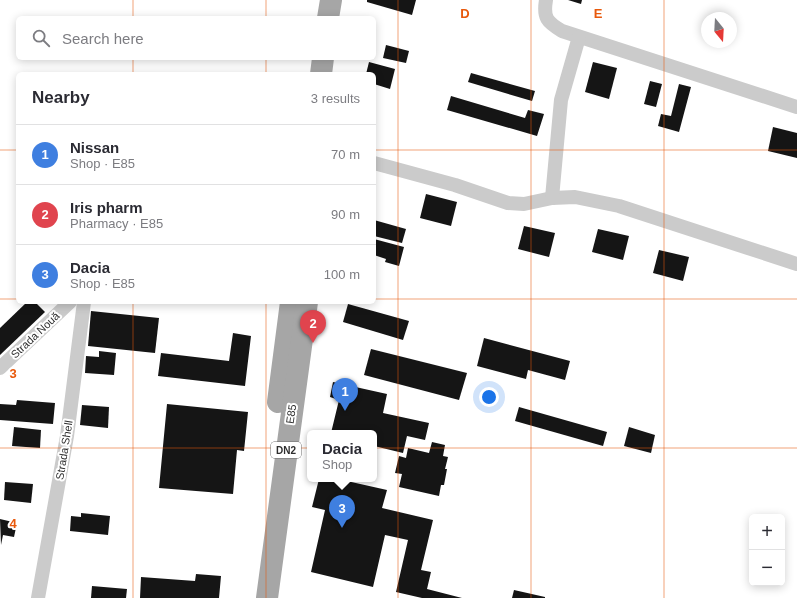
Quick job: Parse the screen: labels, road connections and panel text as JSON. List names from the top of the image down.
{
  "streets": {
    "main road": ["E85", "DN2"],
    "street": ["Strada Nouă", "Strada Shell"]
  },
  "north": "bottom",
  "page": {
    "search": "Search here",
    "heading": ["Nearby", "3 results"],
    "list": [
      {
        "mark": "1",
        "name": "Nissan",
        "note": "Shop · E85",
        "value": "70 m"
      },
      {
        "mark": "2",
        "name": "Iris pharm",
        "note": "Pharmacy · E85",
        "value": "90 m"
      },
      {
        "mark": "3",
        "name": "Dacia",
        "note": "Shop · E85",
        "value": "100 m"
      }
    ],
    "pins": ["2", "1", "3"],
    "popup": ["Dacia", "Shop"],
    "map_buttons": ["+", "−"]
  },
  "grid": {
    "columns": ["D", "E"],
    "rows": ["3", "4"]
  }
}
